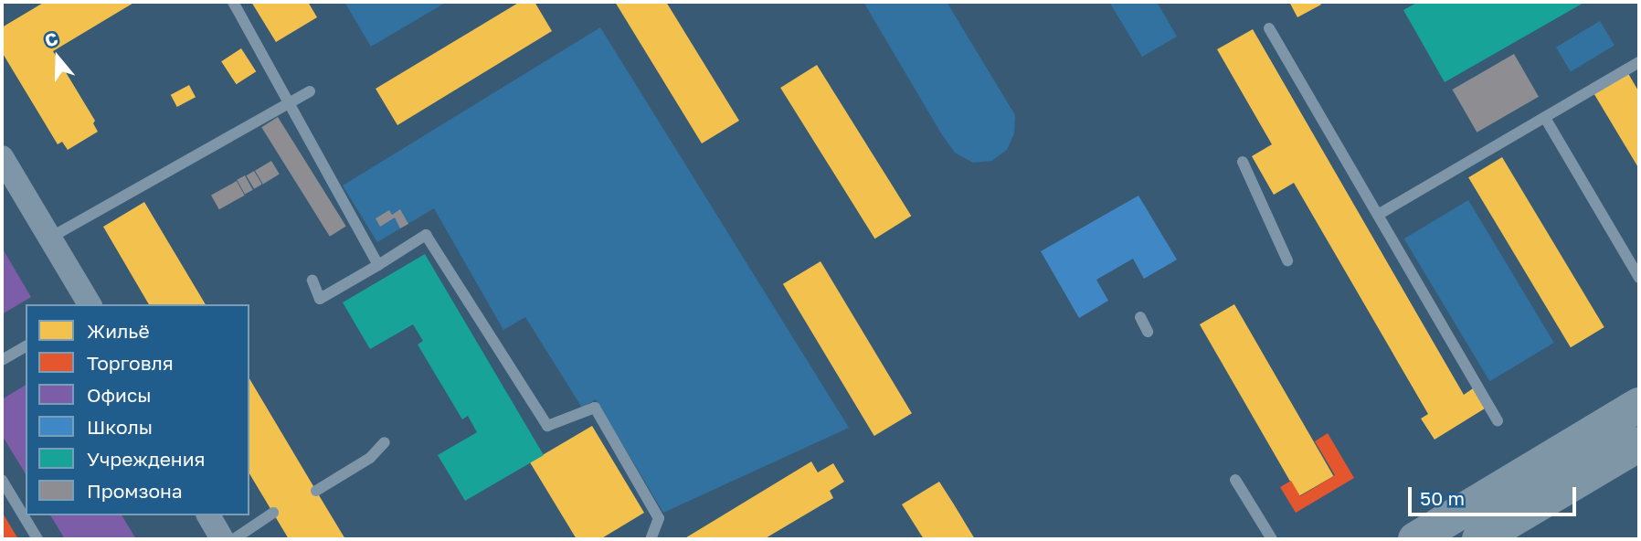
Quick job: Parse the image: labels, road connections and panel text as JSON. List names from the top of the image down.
{
  "legend": [
    "Жильё",
    "Торговля",
    "Офисы",
    "Школы",
    "Учреждения",
    "Промзона"
  ],
  "scale_bar": "50 m",
  "north": "top"
}
